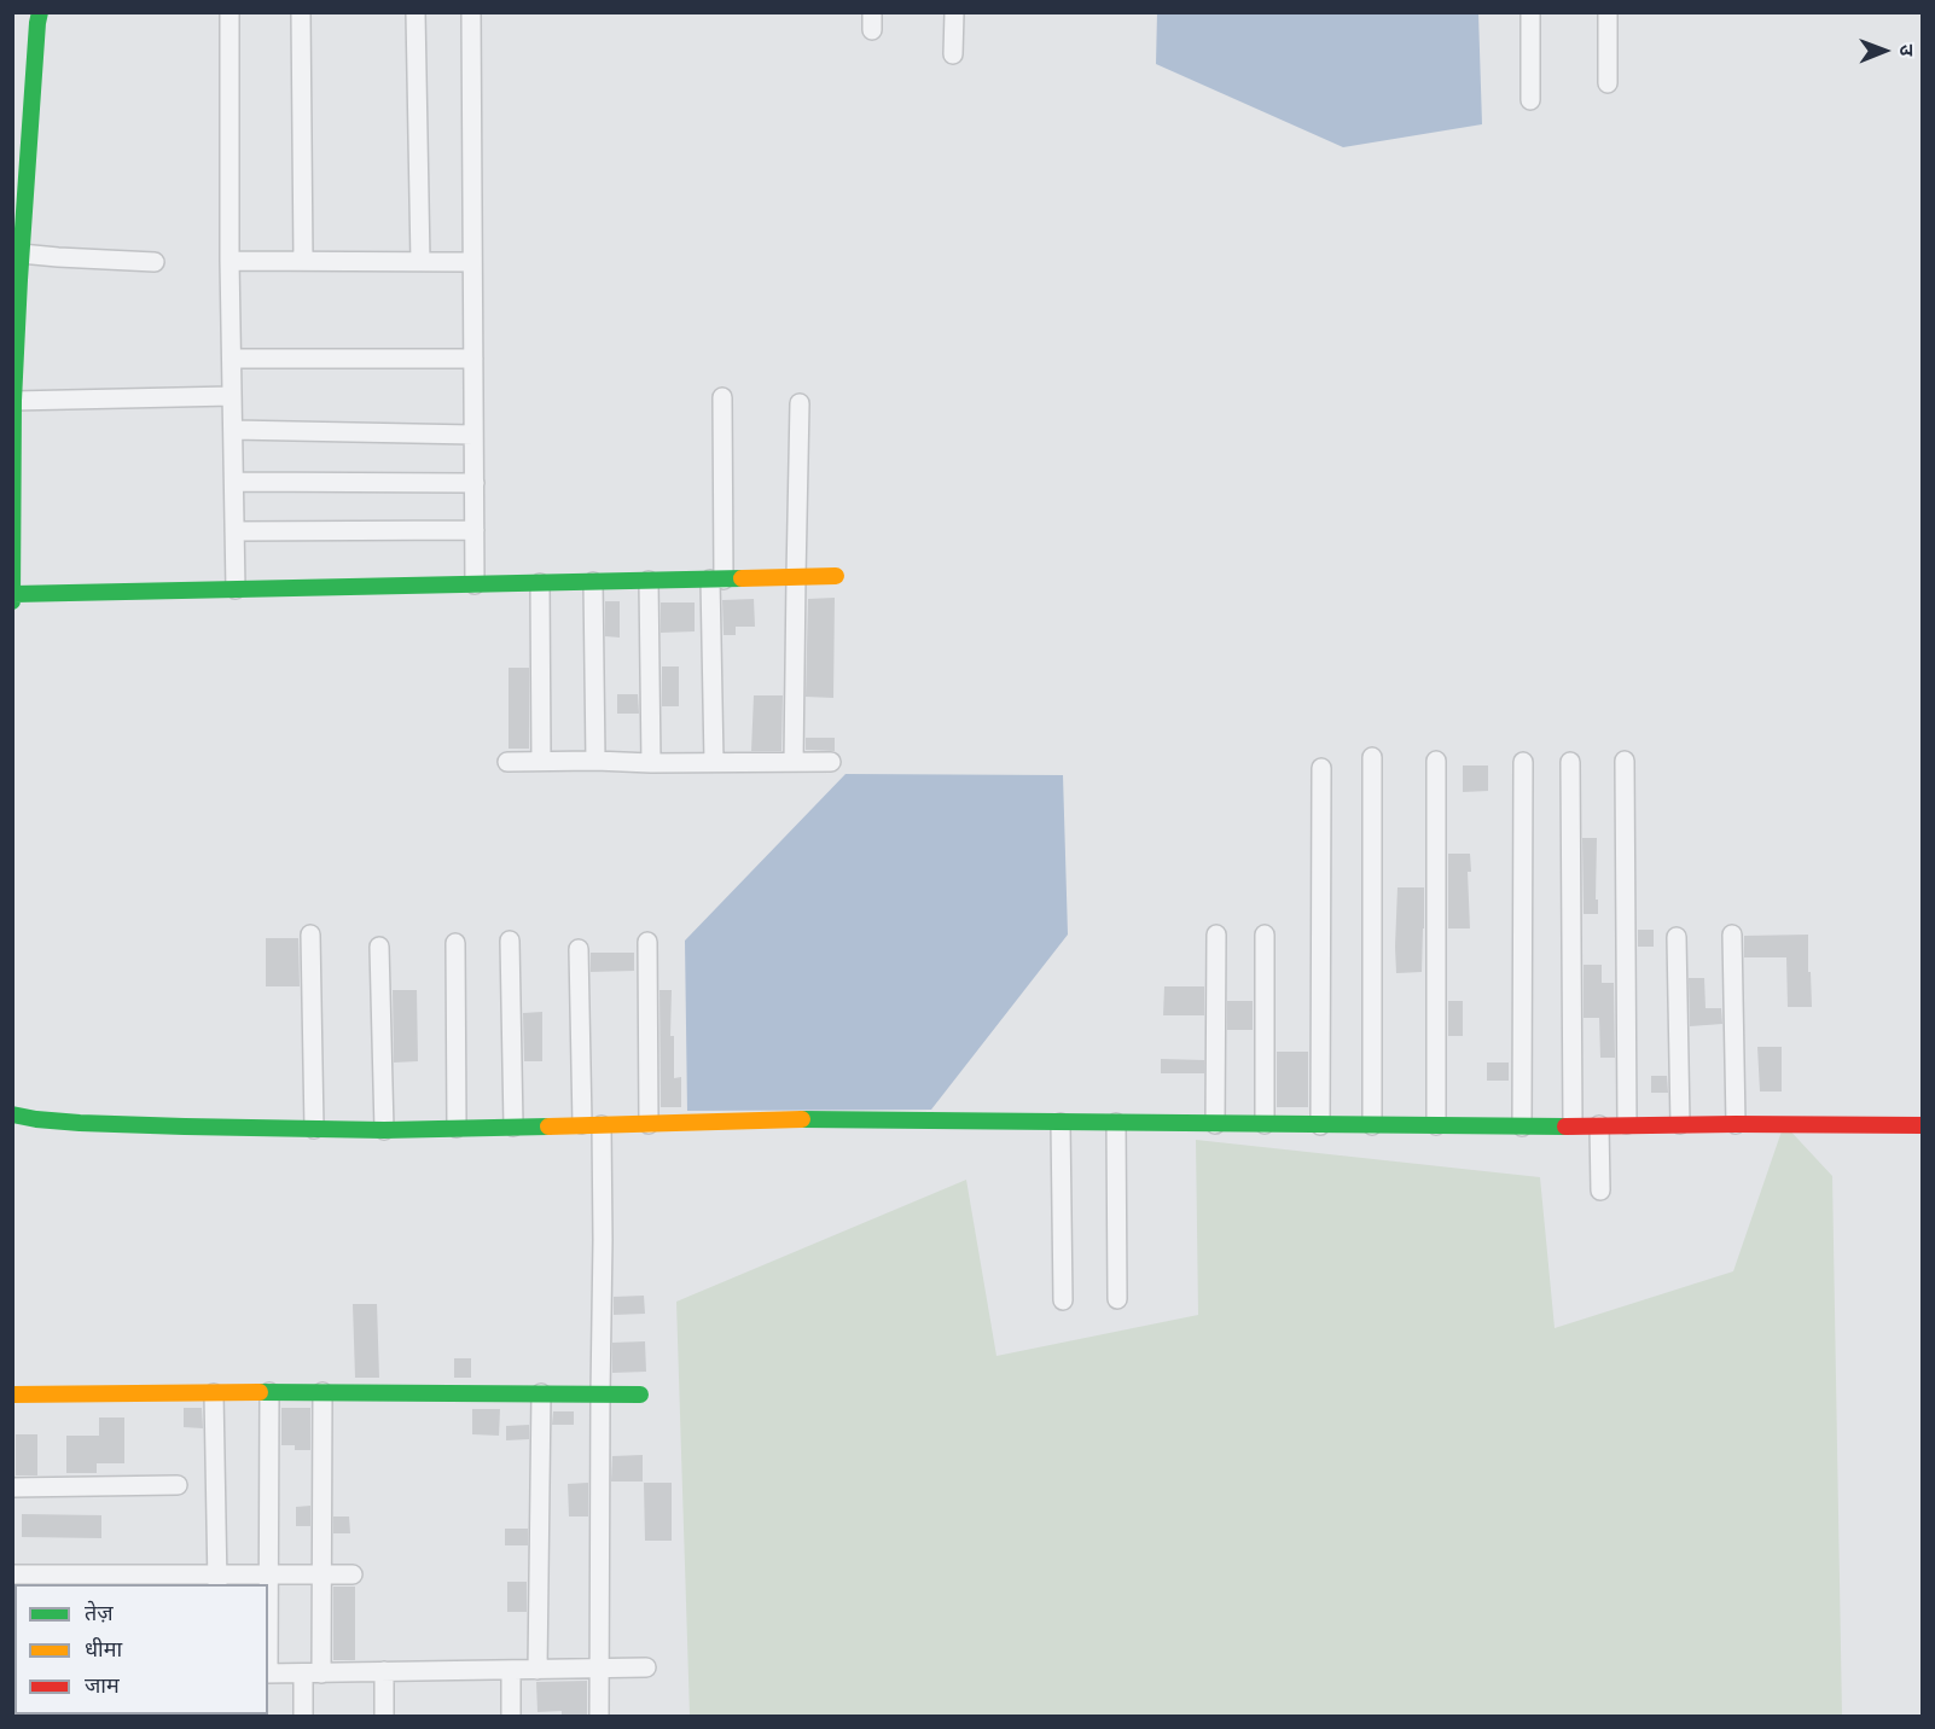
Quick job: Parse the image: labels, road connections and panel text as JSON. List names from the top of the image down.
{
  "legend": ["तेज़", "धीमा", "जाम"],
  "north": "right"
}
